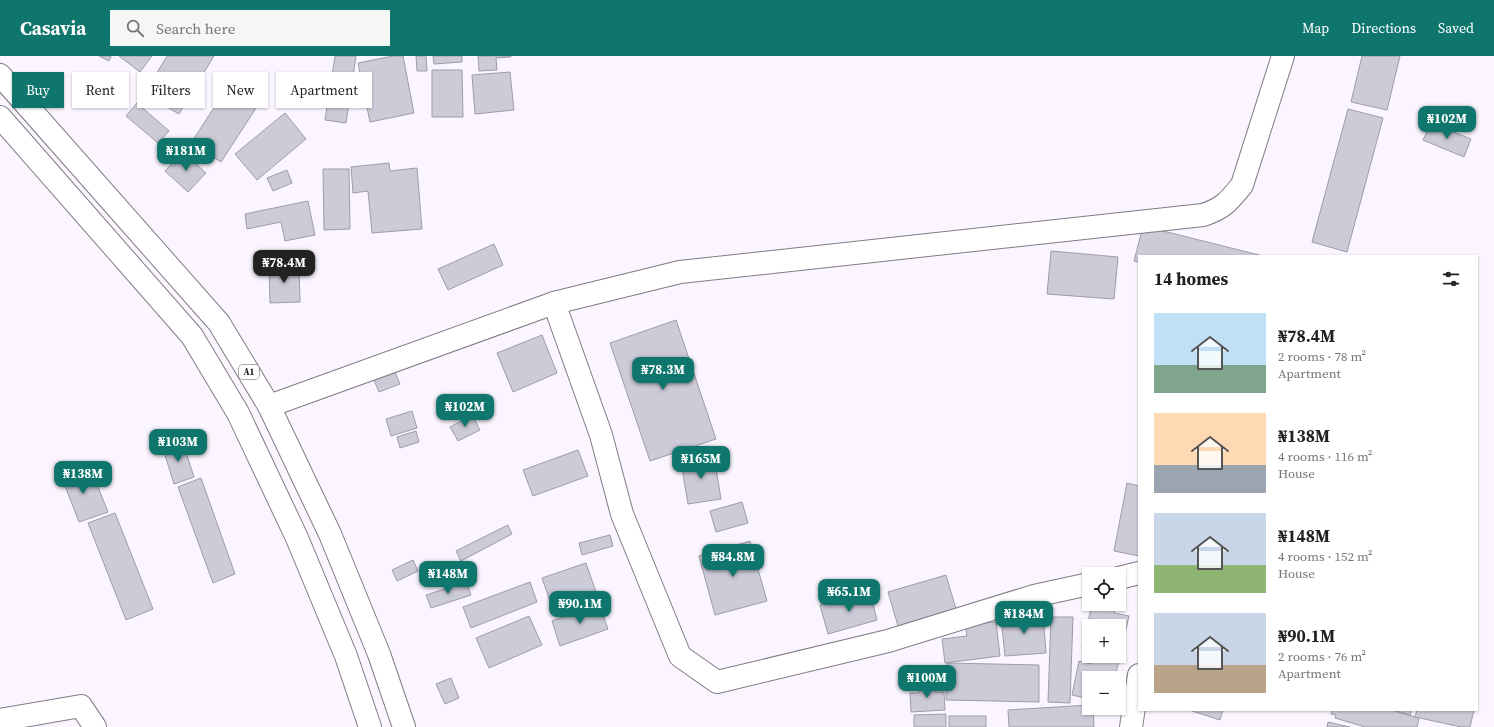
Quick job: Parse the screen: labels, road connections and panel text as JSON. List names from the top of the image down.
{
  "streets": {
    "main road": ["A1"]
  },
  "page": {
    "header": "Casavia",
    "search": "Search here",
    "nav": ["Map", "Directions", "Saved"],
    "chip": [
      "Buy",
      "Rent",
      "Filters",
      "New",
      "Apartment"
    ],
    "price": [
      "₦102M",
      "₦181M",
      "₦78.4M",
      "₦78.3M",
      "₦102M",
      "₦103M",
      "₦165M",
      "₦138M",
      "₦84.8M",
      "₦148M",
      "₦65.1M",
      "₦90.1M",
      "₦184M",
      "₦100M"
    ],
    "heading": "14 homes",
    "list": [
      {
        "name": "₦78.4M",
        "note": "2 rooms · 78 m² · Apartment"
      },
      {
        "name": "₦138M",
        "note": "4 rooms · 116 m² · House"
      },
      {
        "name": "₦148M",
        "note": "4 rooms · 152 m² · House"
      },
      {
        "name": "₦90.1M",
        "note": "2 rooms · 76 m² · Apartment"
      }
    ],
    "map_buttons": ["+", "−"]
  }
}
